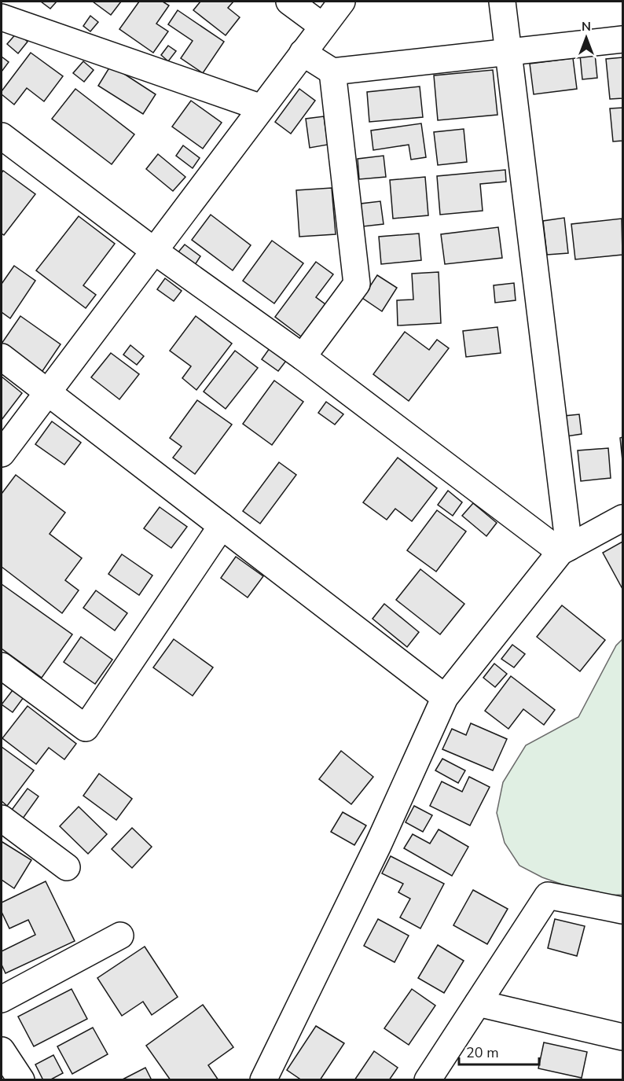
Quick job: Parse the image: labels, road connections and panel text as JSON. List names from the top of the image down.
{
  "scale_bar": "20 m",
  "north": "top"
}
